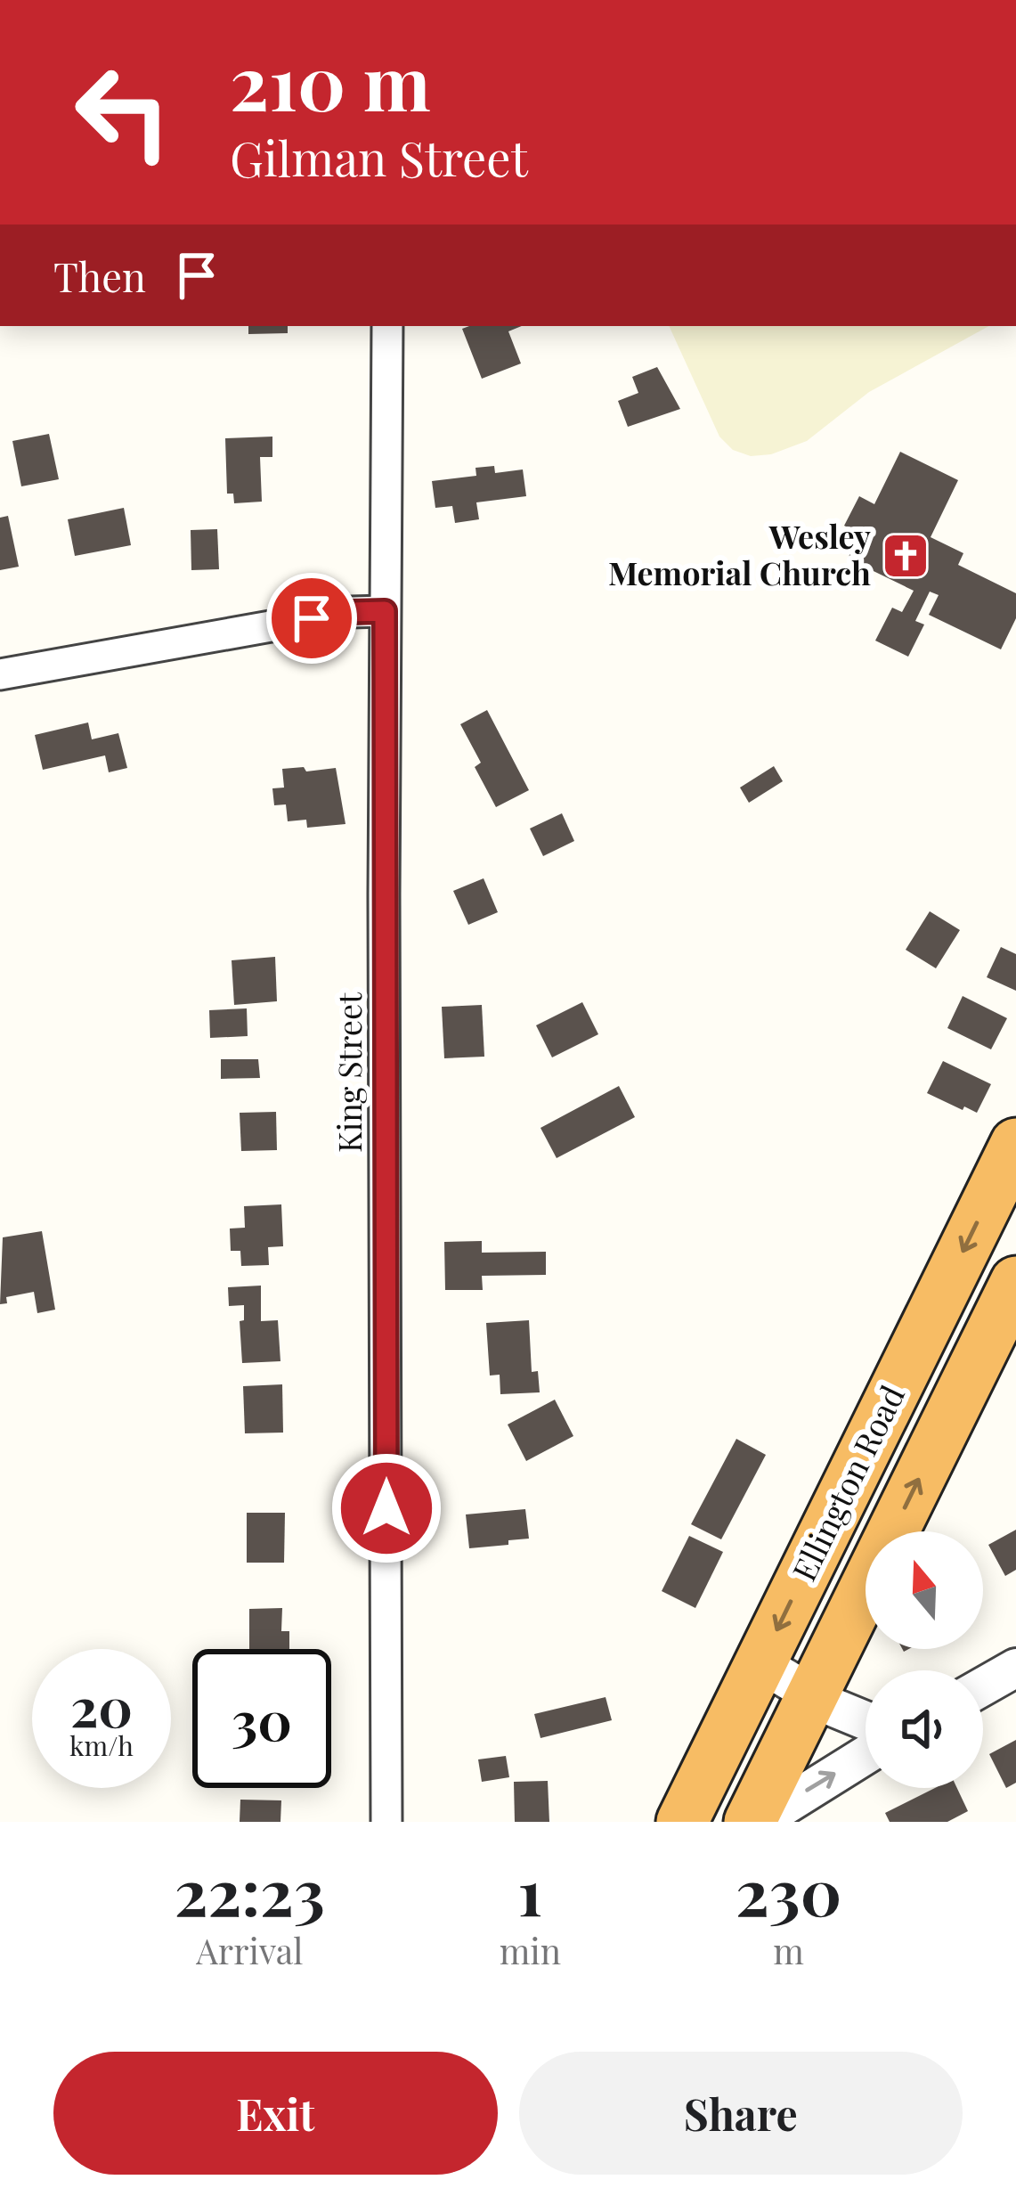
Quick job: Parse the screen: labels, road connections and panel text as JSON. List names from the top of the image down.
{
  "streets": {
    "highway": ["Ellington Road"],
    "street": ["King Street"]
  },
  "places": {
    "church": ["Wesley Memorial Church"]
  },
  "north": "top",
  "page": {
    "turn": ["210 m", "Gilman Street"],
    "then": "Then",
    "speed": "20 km/h",
    "limit": "30",
    "eta": [
      "22:23",
      "Arrival",
      "1",
      "min",
      "230",
      "m"
    ],
    "buttons": ["Exit", "Share"]
  }
}
